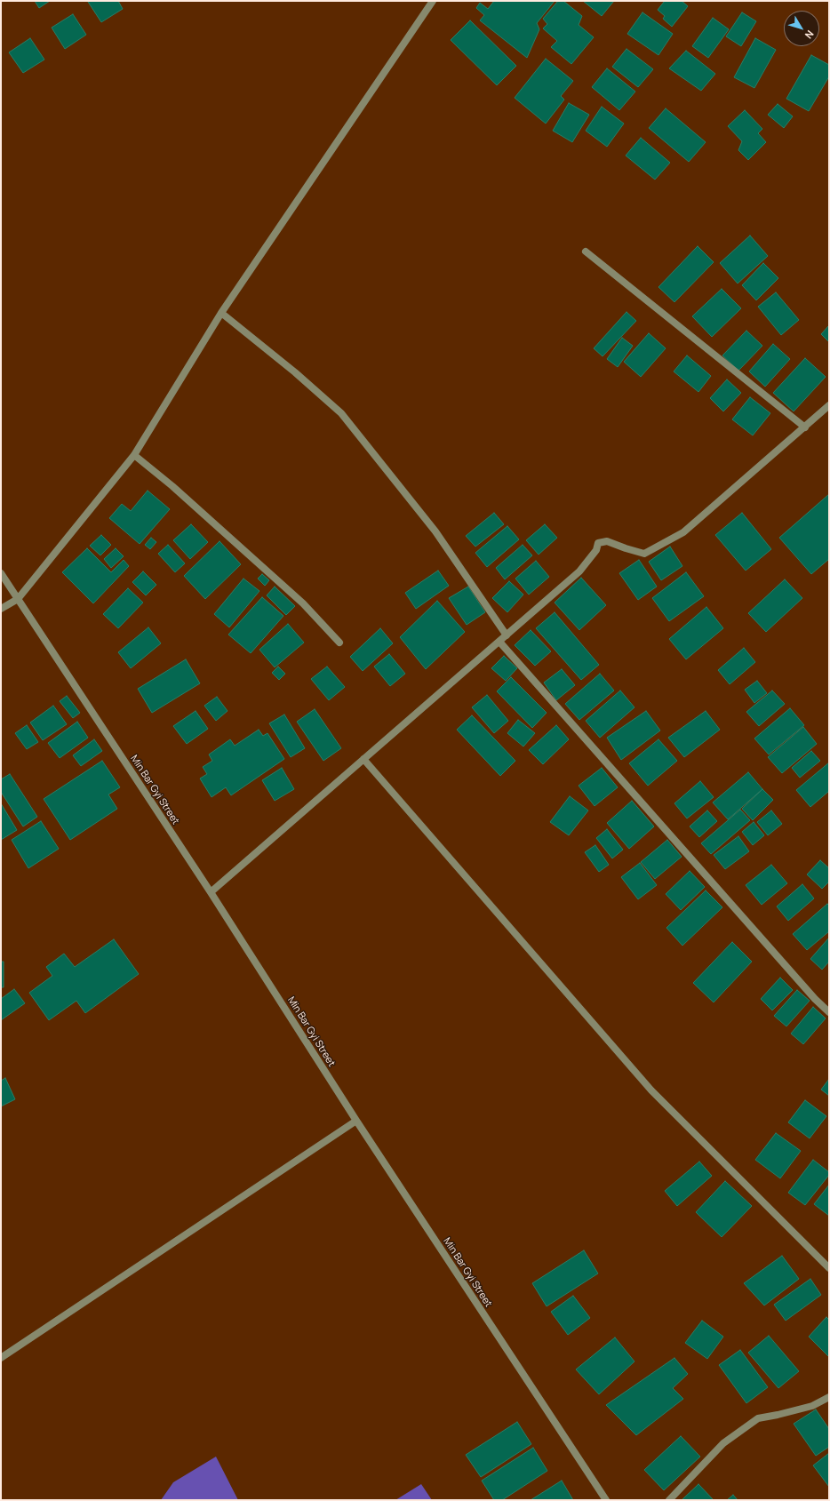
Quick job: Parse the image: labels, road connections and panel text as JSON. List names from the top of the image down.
{
  "streets": {
    "street": ["Min Bar Gyi Street"]
  },
  "north": "bottom right"
}
